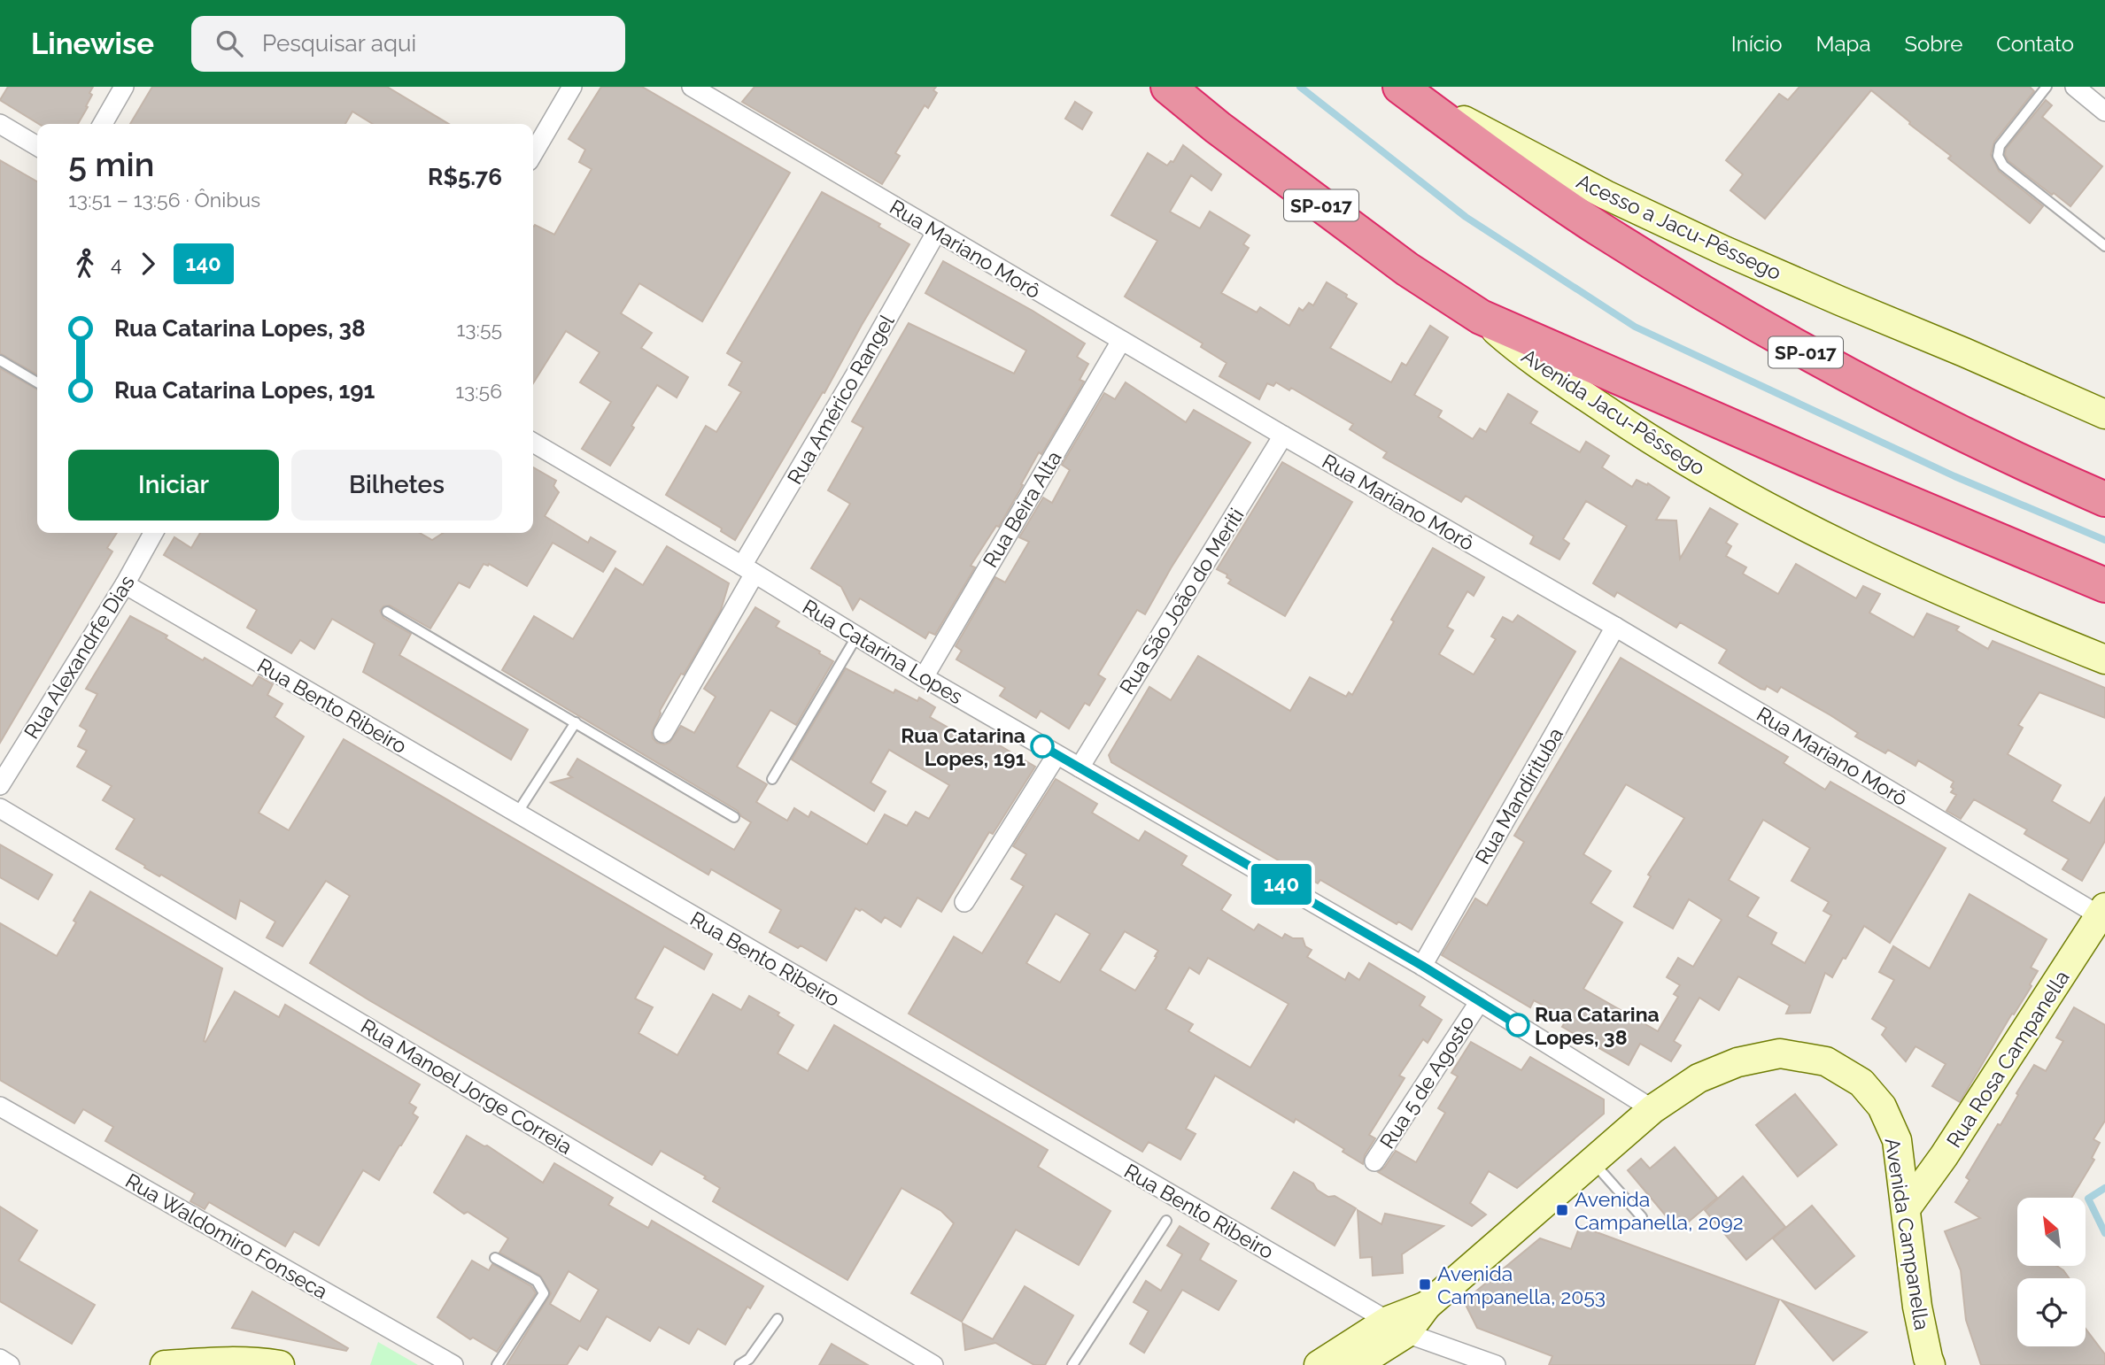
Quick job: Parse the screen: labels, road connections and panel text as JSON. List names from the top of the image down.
{
  "streets": {
    "highway": ["SP-017", "Avenida Jacu-Pêssego"],
    "street": [
      "Acesso a Jacu-Pêssego",
      "Rua Mariano Morô",
      "Rua Américo Rangel",
      "Rua Beira Alta",
      "Rua São João do Meriti",
      "Rua Catarina Lopes",
      "Rua Alexandrfe Dias",
      "Rua Bento Ribeiro",
      "Rua Mandirituba",
      "Rua Rosa Campanella",
      "Rua 5 de Agosto",
      "Rua Manoel Jorge Correia",
      "Avenida Campanella",
      "Rua Waldomiro Fonseca"
    ]
  },
  "crossings": [
    ["SP-017", "Acesso a Jacu-Pêssego"],
    ["SP-017", "Avenida Jacu-Pêssego"],
    ["Rua Mariano Morô", "Rua Américo Rangel"],
    ["Rua Mariano Morô", "Rua Beira Alta"],
    ["Rua Mariano Morô", "Rua São João do Meriti"],
    ["Rua Mariano Morô", "Rua Mandirituba"],
    ["Rua Mariano Morô", "Rua Rosa Campanella"],
    ["Rua Américo Rangel", "Rua Catarina Lopes"],
    ["Rua Beira Alta", "Rua Catarina Lopes"],
    ["Rua São João do Meriti", "Rua Catarina Lopes"],
    ["Rua Catarina Lopes", "Rua Mandirituba"],
    ["Rua Catarina Lopes", "Rua 5 de Agosto"],
    ["Rua Catarina Lopes", "Avenida Campanella"],
    ["Rua Alexandrfe Dias", "Rua Bento Ribeiro"],
    ["Rua Bento Ribeiro", "Avenida Campanella"],
    ["Rua Rosa Campanella", "Avenida Campanella"]
  ],
  "places": {
    "other": ["Rua Catarina Lopes, 191", "Rua Catarina Lopes, 38"],
    "transit": ["Avenida Campanella, 2092", "Avenida Campanella, 2053"]
  },
  "lines": ["bus line 140"],
  "north": "top left",
  "page": {
    "header": "Linewise",
    "search": "Pesquisar aqui",
    "nav": [
      "Início",
      "Mapa",
      "Sobre",
      "Contato"
    ],
    "on_map": "140",
    "heading": ["5 min", "13:51 – 13:56 · Ônibus", "R$5.76"],
    "legs": ["4", "140"],
    "list": [
      {
        "name": "Rua Catarina Lopes, 38",
        "value": "13:55"
      },
      {
        "name": "Rua Catarina Lopes, 191",
        "value": "13:56"
      }
    ],
    "buttons": ["Iniciar", "Bilhetes"]
  }
}
